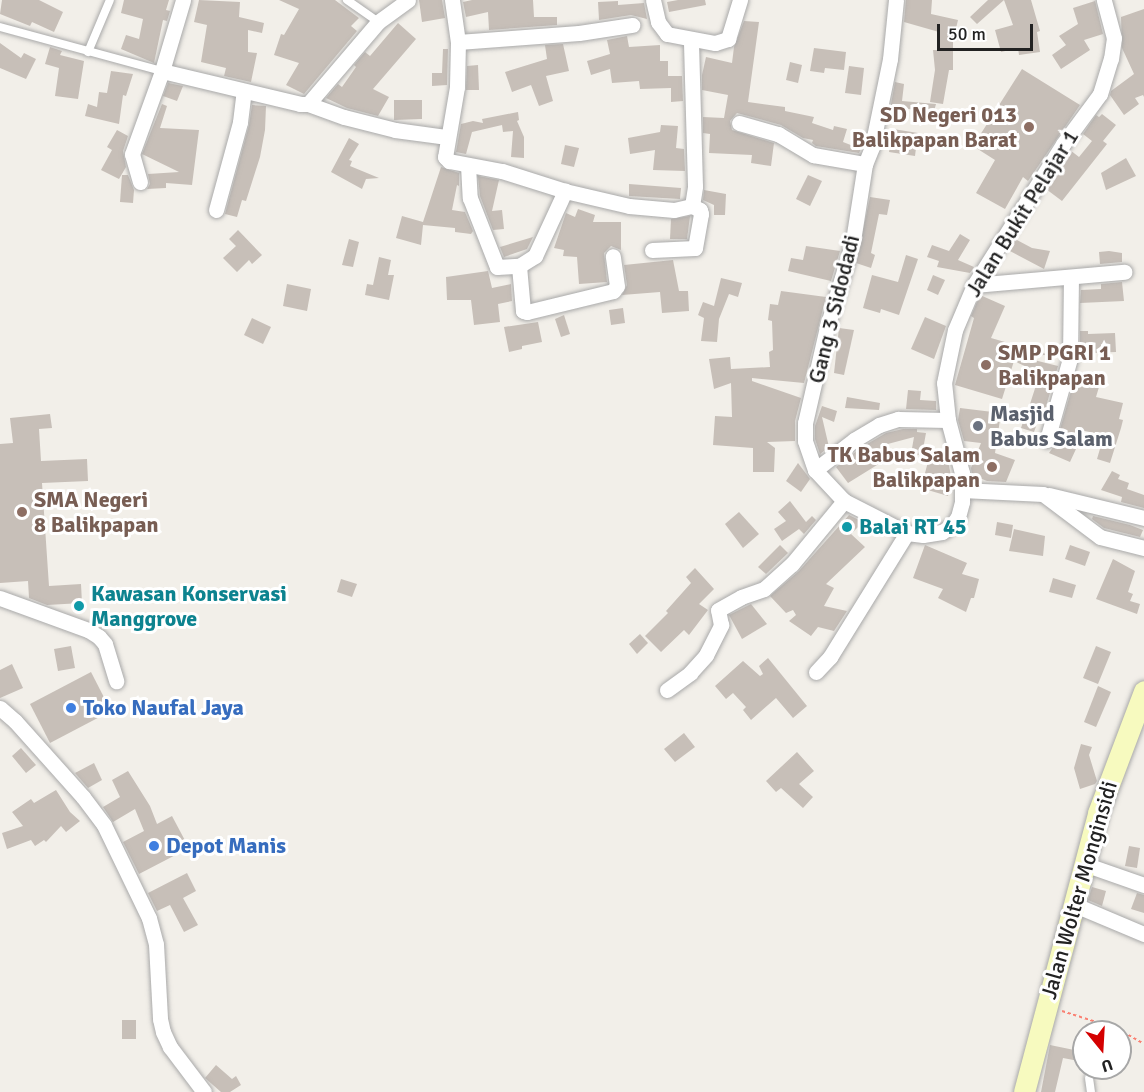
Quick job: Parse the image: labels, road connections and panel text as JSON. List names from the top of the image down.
{
  "streets": {
    "main road": ["Jalan Wolter Monginsidi"],
    "street": ["Jalan Bukit Pelajar 1", "Gang 3 Sidodadi"]
  },
  "crossings": [
    ["Jalan Bukit Pelajar 1", "Gang 3 Sidodadi"]
  ],
  "places": [
    "SD Negeri 013 Balikpapan Barat",
    "SMP PGRI 1 Balikpapan",
    "Masjid Babus Salam",
    "TK Babus Salam Balikpapan",
    "SMA Negeri 8 Balikpapan",
    "Balai RT 45",
    "Kawasan Konservasi Manggrove",
    "Toko Naufal Jaya",
    "Depot Manis"
  ],
  "scale_bar": "50 m",
  "north": "bottom"
}
